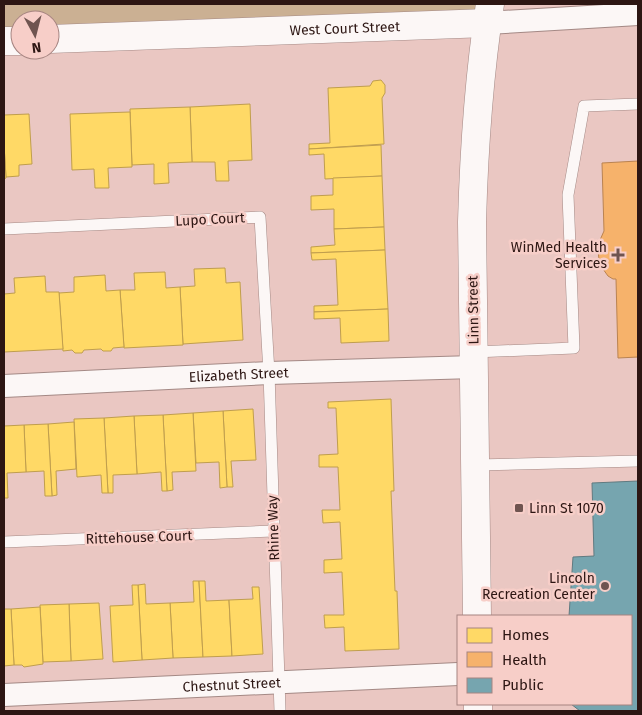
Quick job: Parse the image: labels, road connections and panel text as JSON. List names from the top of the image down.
{
  "streets": {
    "street": [
      "West Court Street",
      "Linn Street",
      "Elizabeth Street",
      "Chestnut Street"
    ],
    "lane": ["Lupo Court", "Rhine Way", "Rittehouse Court"]
  },
  "crossings": [
    ["West Court Street", "Linn Street"],
    ["Lupo Court", "Elizabeth Street"],
    ["Lupo Court", "Rhine Way"],
    ["Linn Street", "Elizabeth Street"],
    ["Elizabeth Street", "Rhine Way"],
    ["Rhine Way", "Rittehouse Court"],
    ["Rhine Way", "Chestnut Street"]
  ],
  "places": {
    "health": ["WinMed Health Services"],
    "transit": ["Linn St 1070"],
    "other": ["Lincoln Recreation Center"]
  },
  "legend": ["Homes", "Health", "Public"],
  "north": "bottom"
}
